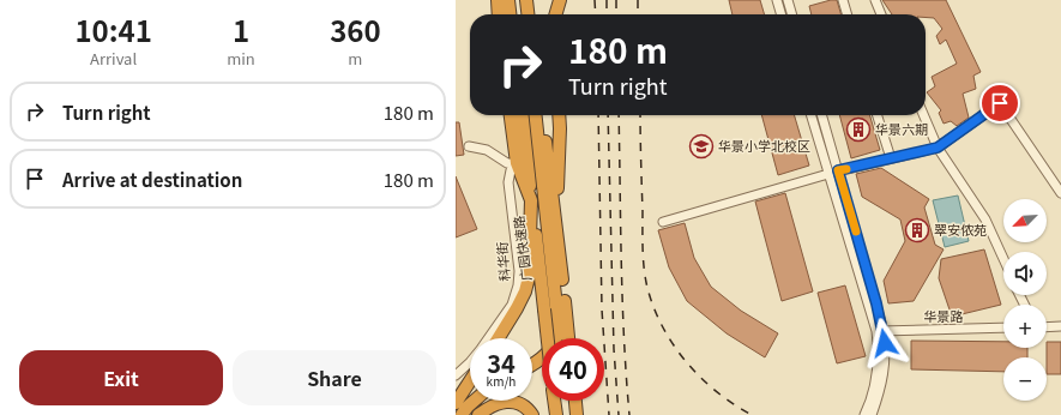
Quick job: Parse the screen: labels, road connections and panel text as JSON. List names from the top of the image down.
{
  "streets": {
    "highway": ["广园快速路"],
    "street": ["科华街", "华景路"]
  },
  "places": {
    "building": ["华景六期", "翠安侬苑"],
    "school or university": ["华景小学北校区"]
  },
  "north": "bottom left",
  "page": {
    "eta": [
      "10:41",
      "Arrival",
      "1",
      "min",
      "360",
      "m"
    ],
    "turn": ["180 m", "Turn right"],
    "list": [
      {
        "name": "Turn right",
        "value": "180 m"
      },
      {
        "name": "Arrive at destination",
        "value": "180 m"
      }
    ],
    "map_buttons": ["+", "−"],
    "speed": "34 km/h",
    "limit": "40",
    "buttons": ["Exit", "Share"]
  }
}
